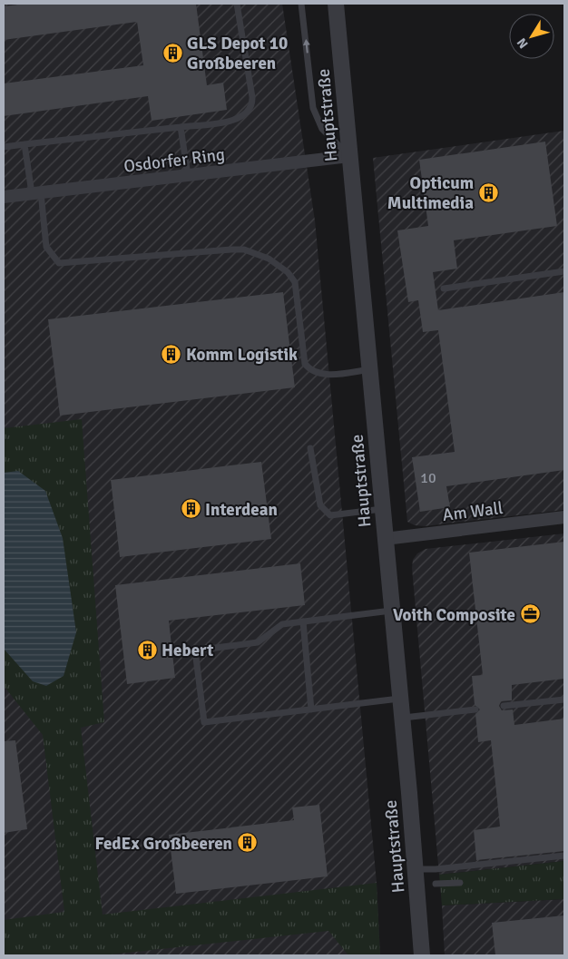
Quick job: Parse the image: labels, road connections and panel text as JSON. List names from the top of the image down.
{
  "streets": {
    "street": ["Hauptstraße", "Osdorfer Ring", "Am Wall"]
  },
  "crossings": [
    ["Hauptstraße", "Osdorfer Ring"],
    ["Hauptstraße", "Am Wall"]
  ],
  "places": {
    "building": [
      "GLS Depot 10 Großbeeren",
      "Opticum Multimedia",
      "Komm Logistik",
      "Interdean",
      "Hebert",
      "FedEx Großbeeren"
    ],
    "office": ["Voith Composite"]
  },
  "house_numbers": ["10"],
  "north": "bottom left"
}
